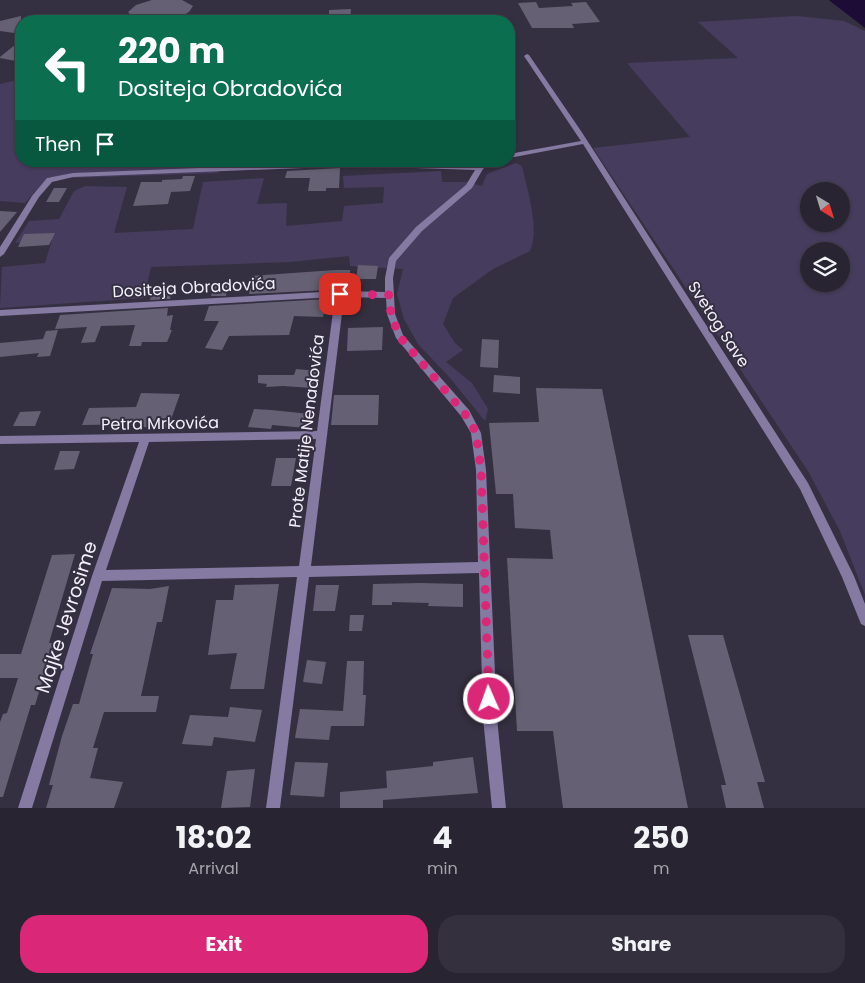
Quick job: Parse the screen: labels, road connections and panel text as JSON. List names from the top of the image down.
{
  "streets": {
    "street": [
      "Dositeja Obradovića",
      "Svetog Save",
      "Petra Mrkovića",
      "Prote Matije Nenadovića",
      "Majke Jevrosime"
    ]
  },
  "crossings": [
    ["Dositeja Obradovića", "Prote Matije Nenadovića"],
    ["Petra Mrkovića", "Prote Matije Nenadovića"],
    ["Petra Mrkovića", "Majke Jevrosime"]
  ],
  "north": "bottom right",
  "page": {
    "turn": ["220 m", "Dositeja Obradovića"],
    "then": "Then",
    "eta": [
      "18:02",
      "Arrival",
      "4",
      "min",
      "250",
      "m"
    ],
    "buttons": ["Exit", "Share"]
  }
}
